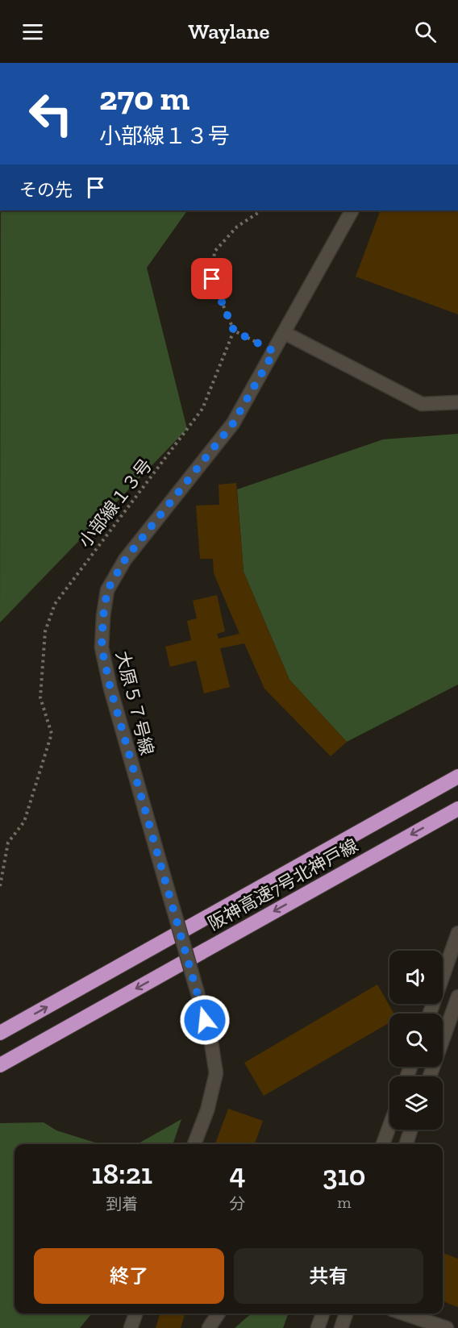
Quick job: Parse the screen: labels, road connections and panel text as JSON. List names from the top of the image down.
{
  "streets": {
    "highway": ["阪神高速7号北神戸線"],
    "street": ["大原５７号線"],
    "path": ["小部線１３号"]
  },
  "page": {
    "header": "Waylane",
    "turn": ["270 m", "小部線１３号"],
    "then": "その先",
    "eta": [
      "18:21",
      "到着",
      "4",
      "分",
      "310",
      "m"
    ],
    "buttons": ["終了", "共有"]
  }
}
